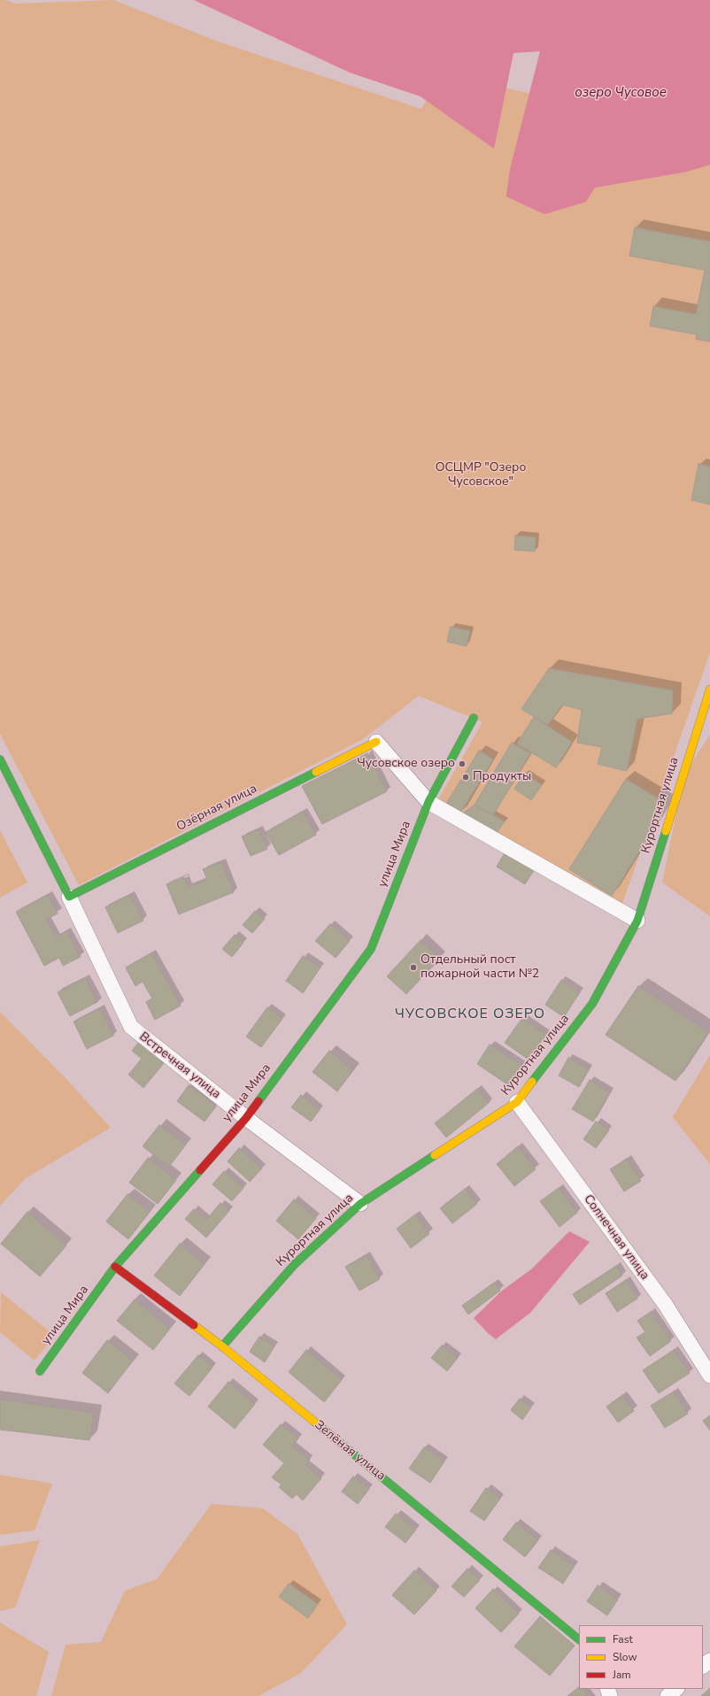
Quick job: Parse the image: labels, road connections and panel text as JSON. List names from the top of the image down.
{
  "streets": {
    "street": [
      "Курортная улица",
      "Озёрная улица",
      "улица Мира",
      "Встречная улица",
      "Солнечная улица",
      "Зелёная улица"
    ]
  },
  "crossings": [
    ["Курортная улица", "Встречная улица"],
    ["Курортная улица", "Солнечная улица"],
    ["Курортная улица", "Зелёная улица"],
    ["Озёрная улица", "Встречная улица"],
    ["улица Мира", "Встречная улица"],
    ["улица Мира", "Зелёная улица"]
  ],
  "districts": ["ЧУСОВСКОЕ ОЗЕРО"],
  "water": ["озеро Чусовое"],
  "parks": ["ОСЦМР \"Озеро Чусовское\""],
  "places": ["Чусовское озеро", "Продукты", "Отдельный пост пожарной части №2"],
  "legend": ["Fast", "Slow", "Jam"]
}
